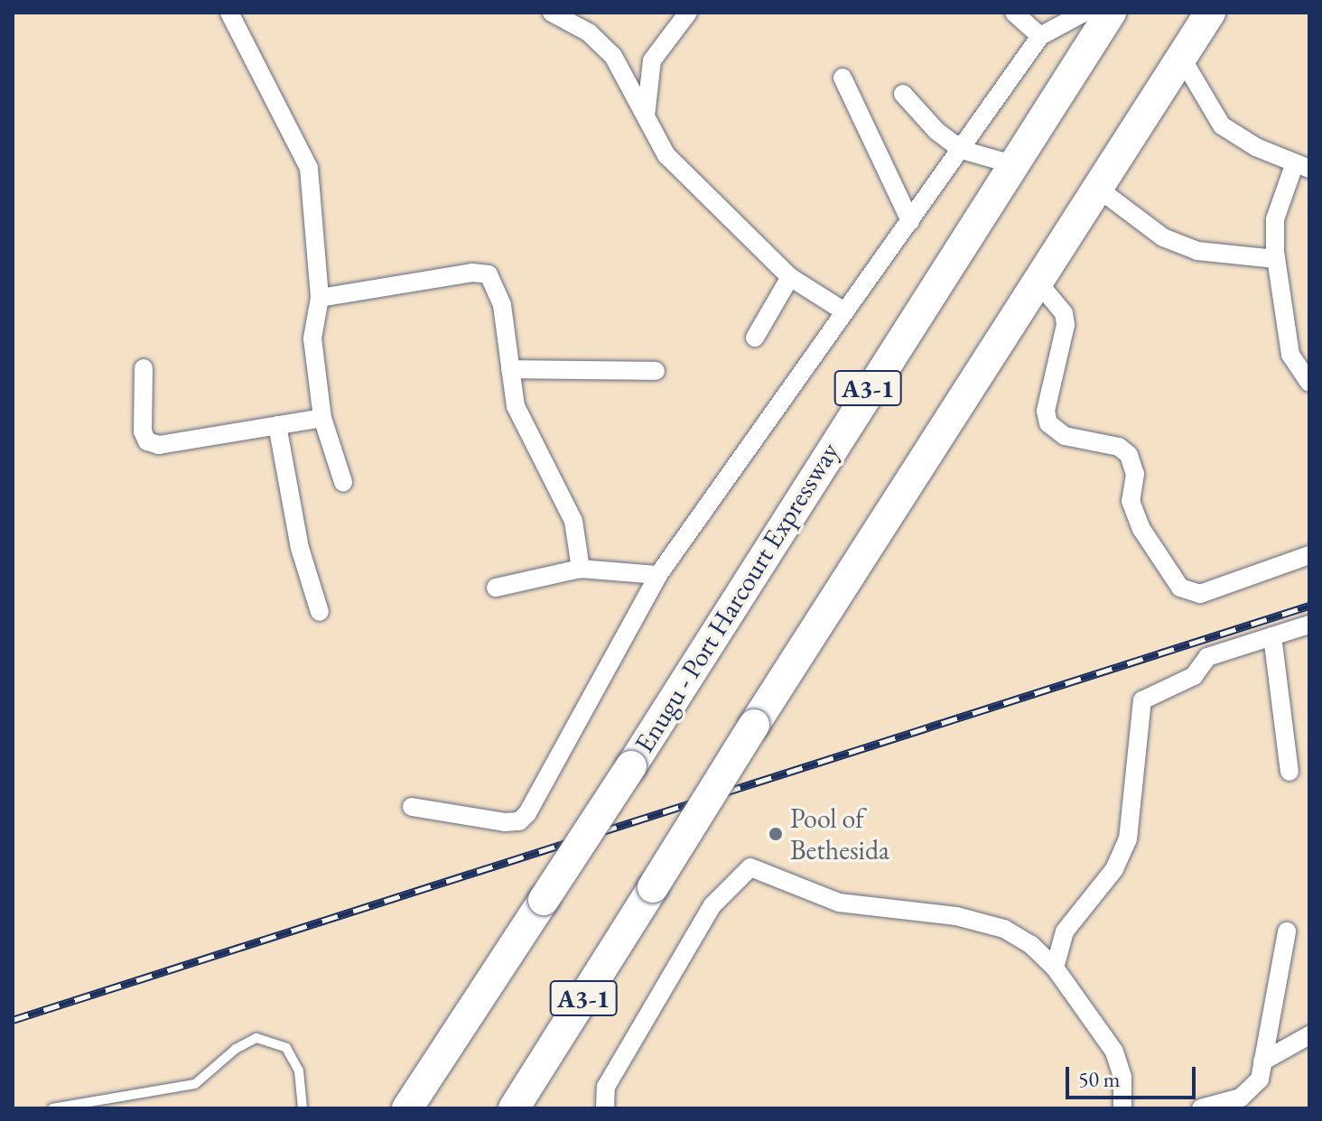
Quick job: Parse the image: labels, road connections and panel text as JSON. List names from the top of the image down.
{
  "streets": {
    "highway": ["A3-1", "Enugu - Port Harcourt Expressway"]
  },
  "places": ["Pool of Bethesida"],
  "scale_bar": "50 m"
}
